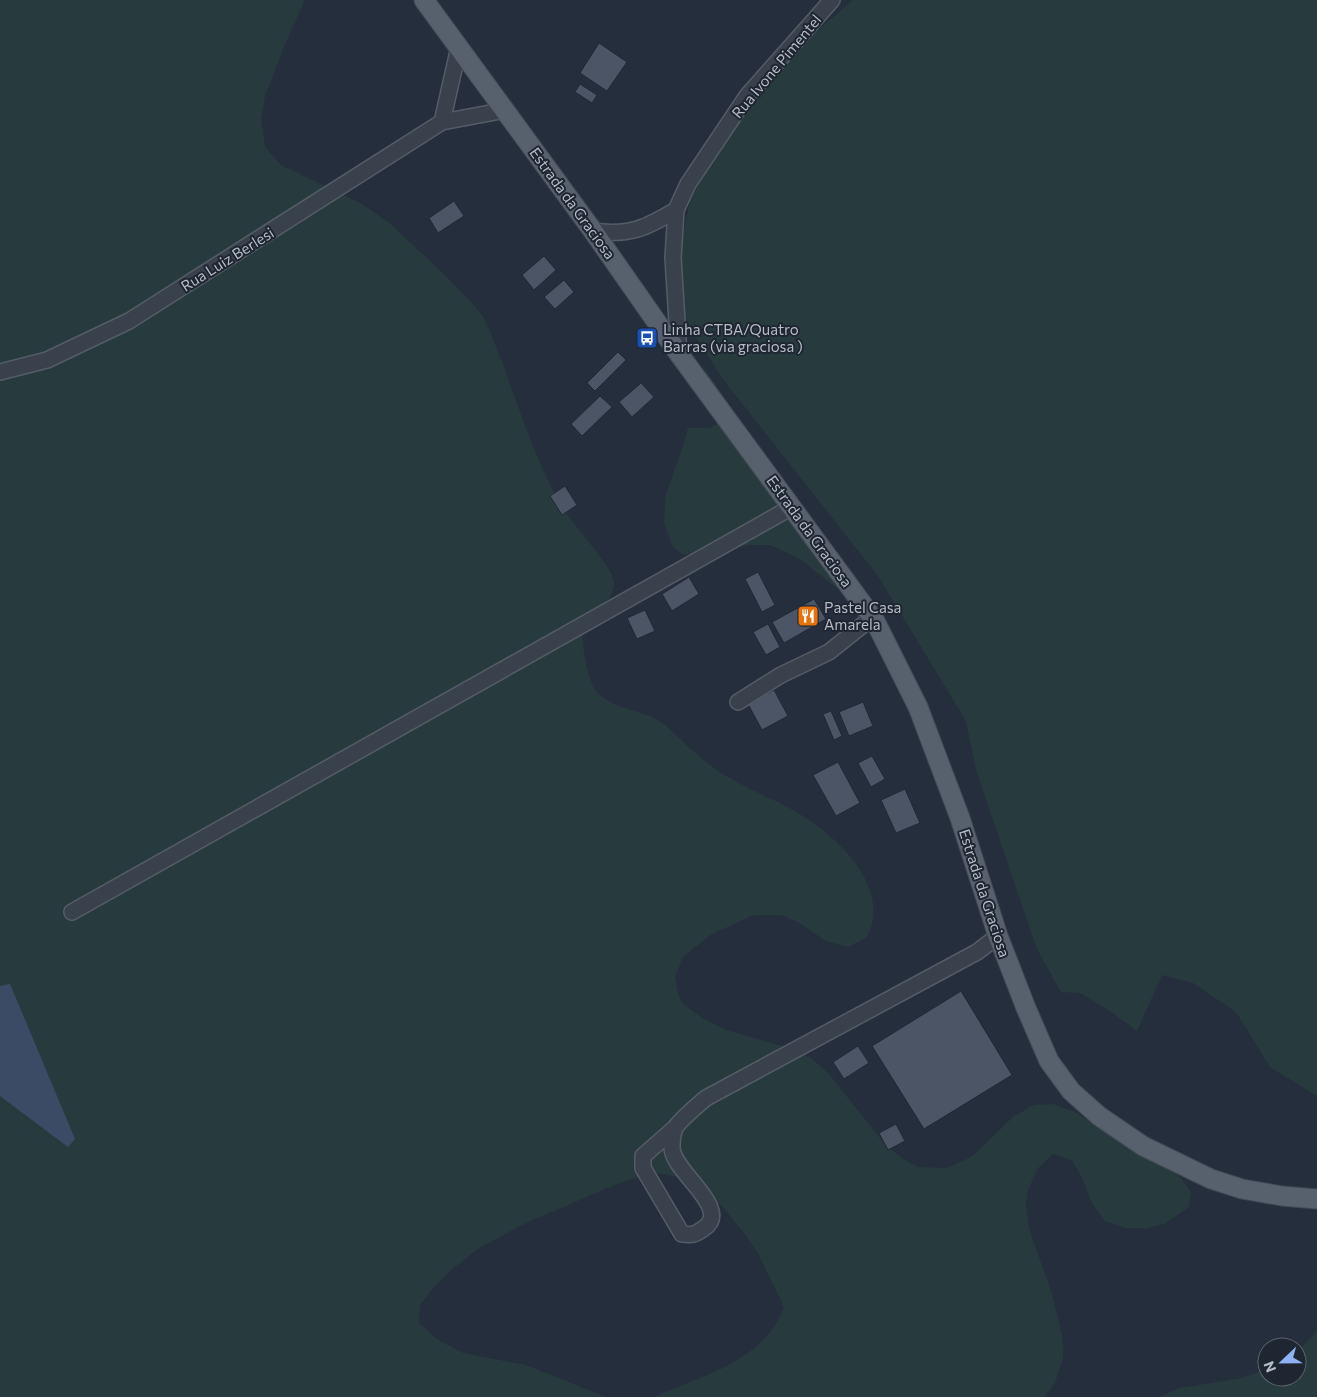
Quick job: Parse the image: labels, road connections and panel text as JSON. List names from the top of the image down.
{
  "streets": {
    "main road": ["Estrada da Graciosa"],
    "street": ["Rua Ivone Pimentel", "Rua Luiz Berlesi"]
  },
  "crossings": [
    ["Rua Ivone Pimentel", "Estrada da Graciosa"],
    ["Estrada da Graciosa", "Rua Luiz Berlesi"]
  ],
  "places": {
    "bus stop": ["Linha CTBA/Quatro Barras (via graciosa )"],
    "restaurant": ["Pastel Casa Amarela"]
  },
  "north": "left"
}
